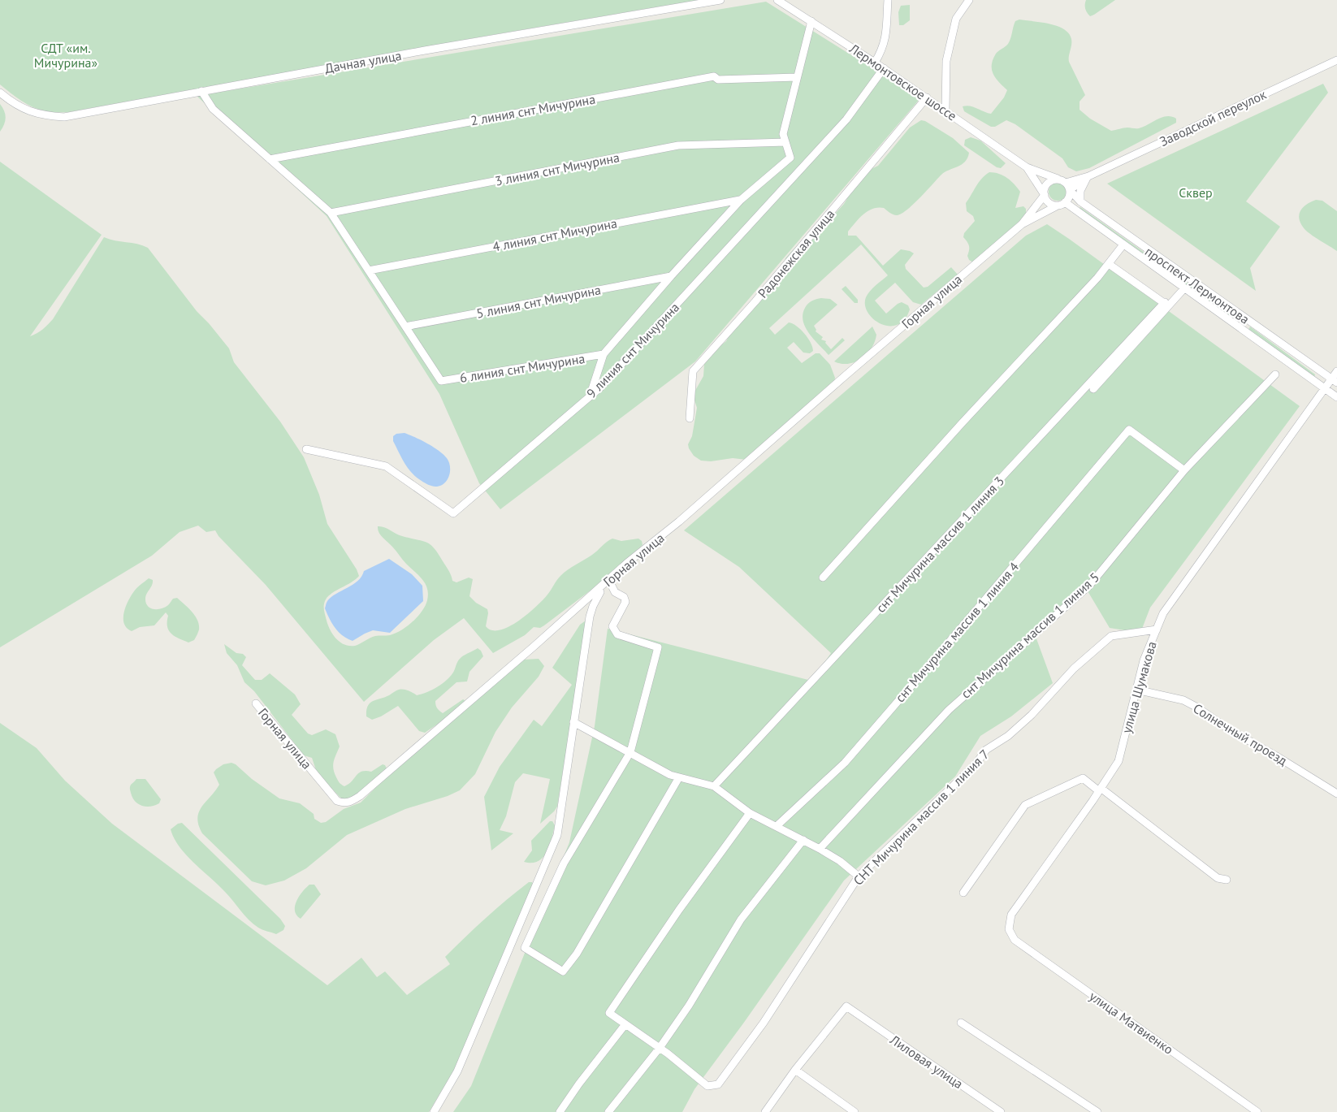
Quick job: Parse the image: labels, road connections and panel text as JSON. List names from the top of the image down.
{
  "streets": {
    "street": [
      "Дачная улица",
      "Лермонтовское шоссе",
      "2 линия снт Мичурина",
      "Заводской переулок",
      "3 линия снт Мичурина",
      "4 линия снт Мичурина",
      "Радонежская улица",
      "проспект Лермонтова",
      "5 линия снт Мичурина",
      "Горная улица",
      "9 линия снт Мичурина",
      "6 линия снт Мичурина",
      "снт Мичурина массив 1 линия 3",
      "снт Мичурина массив 1 линия 4",
      "снт Мичурина массив 1 линия 5",
      "улица Шумакова",
      "Солнечный проезд",
      "СНТ Мичурина массив 1 линия 7",
      "улица Матвиенко",
      "Лиловая улица"
    ]
  },
  "crossings": [
    ["Лермонтовское шоссе", "Радонежская улица"],
    ["Лермонтовское шоссе", "9 линия снт Мичурина"],
    ["Заводской переулок", "проспект Лермонтова"],
    ["проспект Лермонтова", "улица Шумакова"],
    ["5 линия снт Мичурина", "6 линия снт Мичурина"],
    ["снт Мичурина массив 1 линия 4", "снт Мичурина массив 1 линия 5"],
    ["улица Шумакова", "Солнечный проезд"],
    ["улица Шумакова", "СНТ Мичурина массив 1 линия 7"],
    ["улица Шумакова", "улица Матвиенко"]
  ],
  "parks": ["СДТ «им. Мичурина»", "Сквер"]
}
